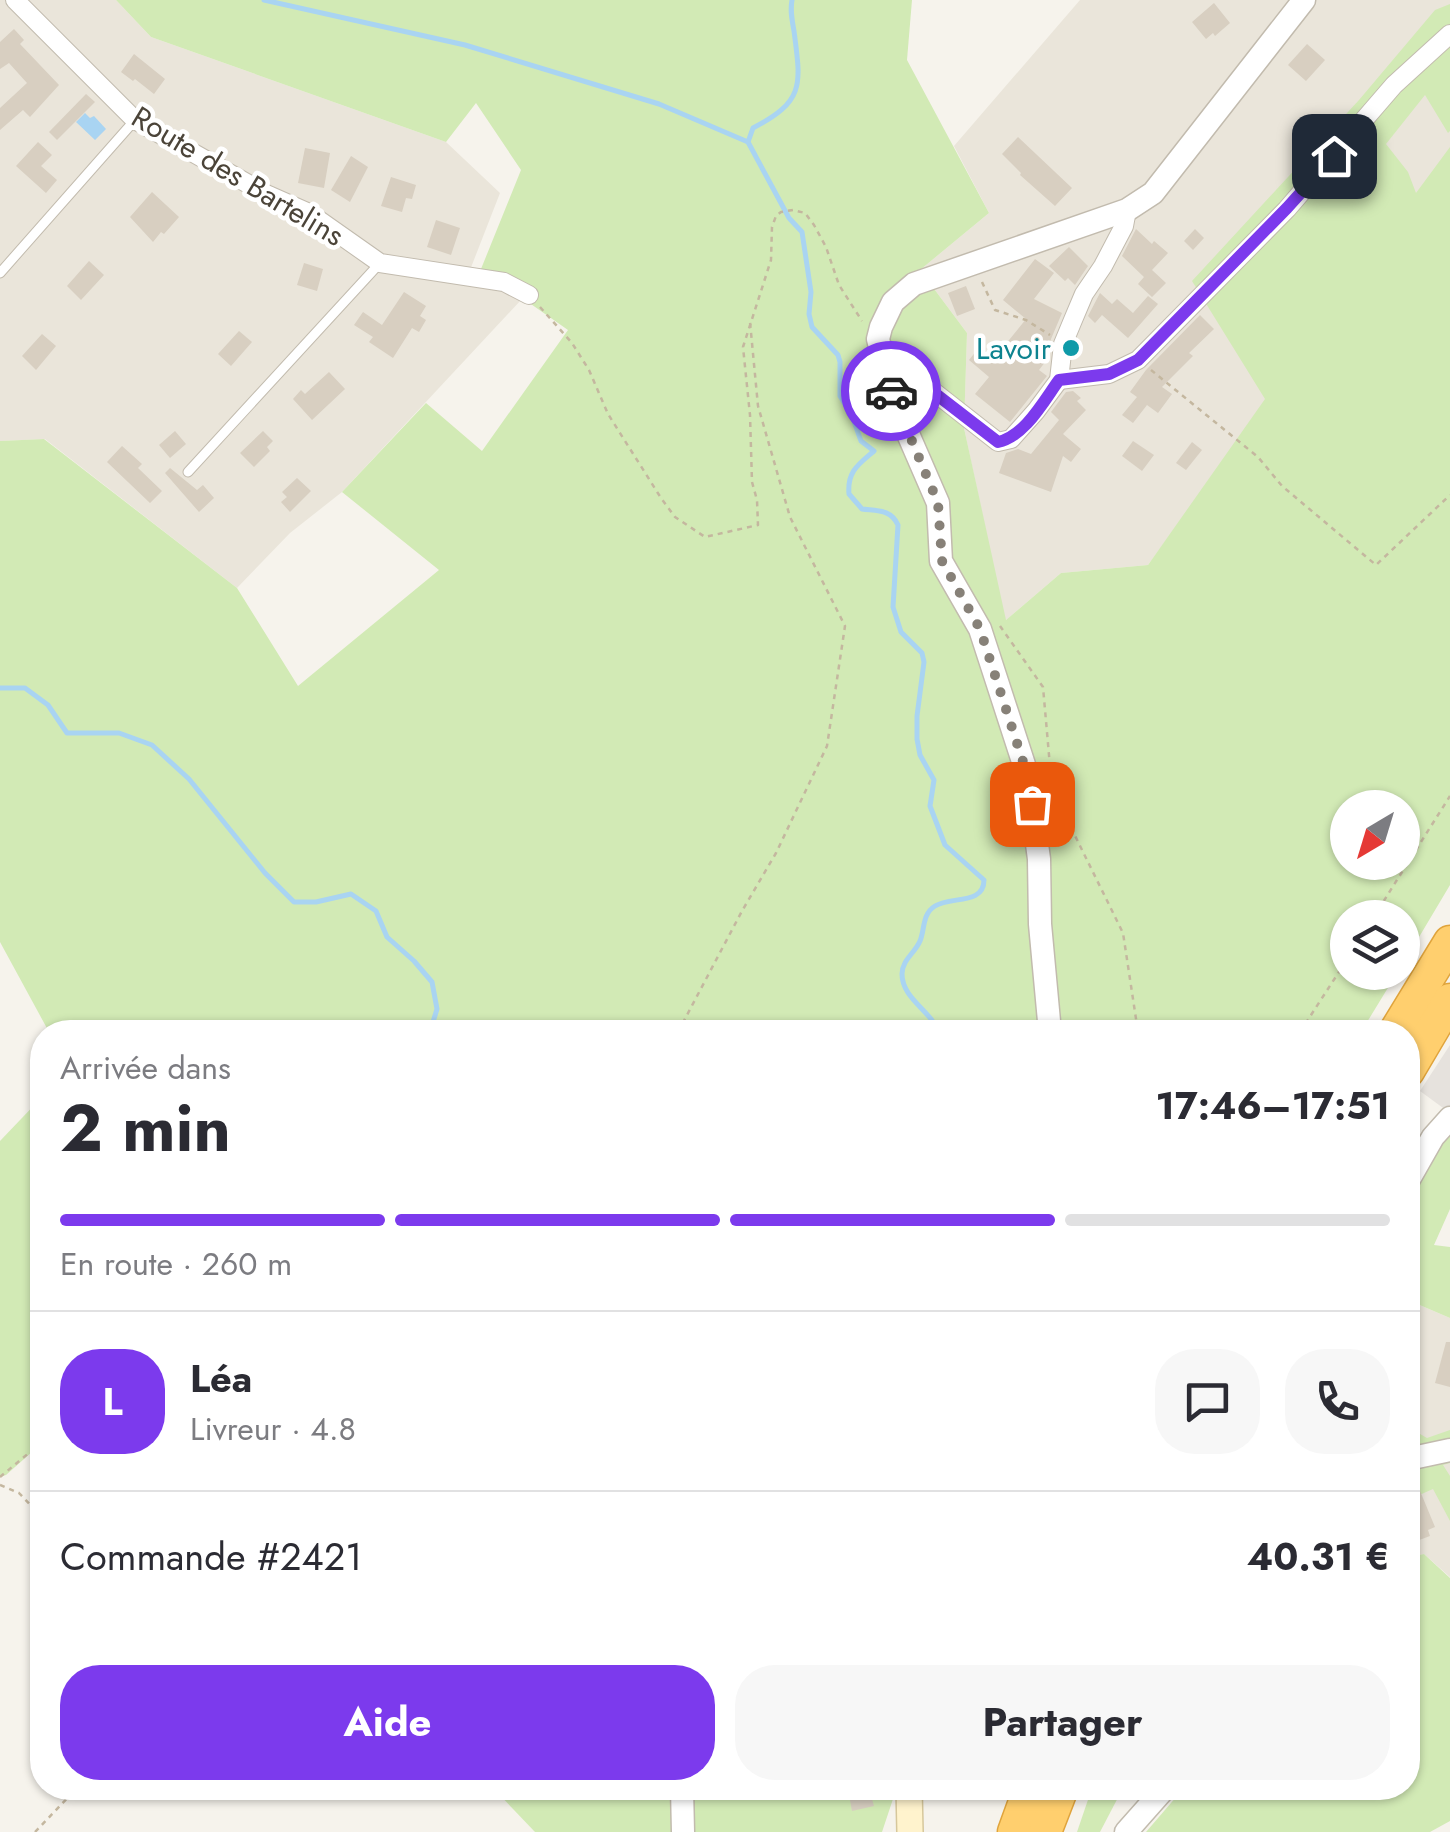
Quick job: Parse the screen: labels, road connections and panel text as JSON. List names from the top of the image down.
{
  "streets": {
    "street": ["Route des Bartelins"]
  },
  "places": ["Lavoir"],
  "north": "bottom left",
  "page": {
    "heading": ["2 min", "Arrivée dans", "17:46–17:51"],
    "panel": [
      "Léa",
      "Livreur · 4.8",
      "Commande #2421",
      "40.31 €"
    ],
    "bar": "En route · 260 m",
    "round": "L",
    "buttons": ["Aide", "Partager"]
  }
}
